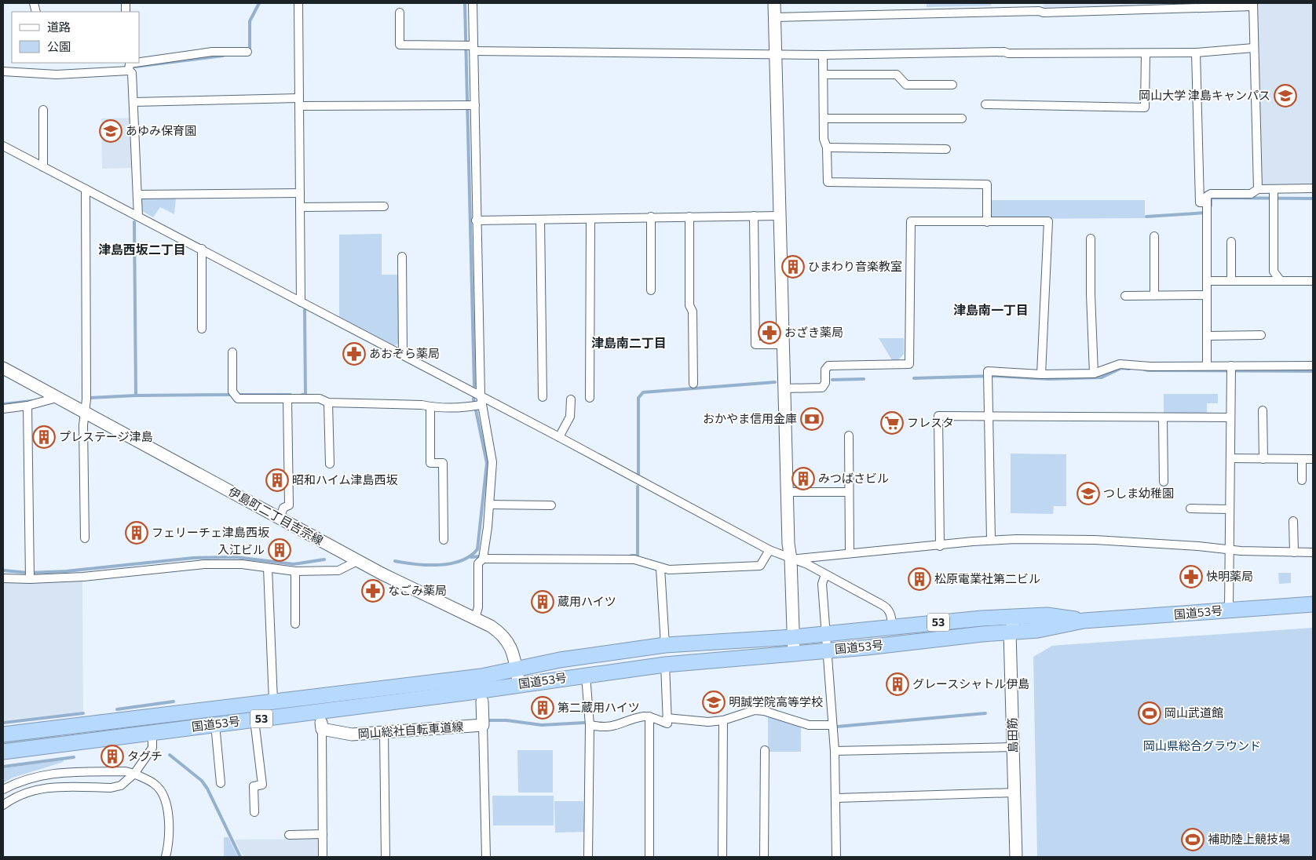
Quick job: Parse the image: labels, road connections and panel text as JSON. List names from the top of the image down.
{
  "streets": {
    "highway": ["国道53号", "53"],
    "street": ["伊島町二丁目吉宗線", "岡山総社自転車道線", "島田筋"]
  },
  "crossings": [
    ["伊島町二丁目吉宗線", "国道53号"],
    ["国道53号", "53"],
    ["国道53号", "岡山総社自転車道線"],
    ["国道53号", "島田筋"],
    ["53", "島田筋"]
  ],
  "districts": ["津島西坂二丁目", "津島南一丁目", "津島南二丁目"],
  "parks": ["岡山県総合グラウンド"],
  "places": {
    "school or university": [
      "岡山大学 津島キャンパス",
      "あゆみ保育園",
      "つしま幼稚園",
      "明誠学院高等学校"
    ],
    "building": [
      "ひまわり音楽教室",
      "プレステージ津島",
      "みつばさビル",
      "昭和ハイム津島西坂",
      "フェリーチェ津島西坂",
      "入江ビル",
      "松原電業社第二ビル",
      "蔵用ハイツ",
      "グレースシャトル伊島",
      "第二蔵用ハイツ",
      "タグチ"
    ],
    "pharmacy": [
      "おざき薬局",
      "あおぞら薬局",
      "快明薬局",
      "なごみ薬局"
    ],
    "bank": ["おかやま信用金庫"],
    "supermarket": ["フレスタ"],
    "sports": ["岡山武道館", "補助陸上競技場"]
  },
  "legend": ["道路", "公園"]
}
